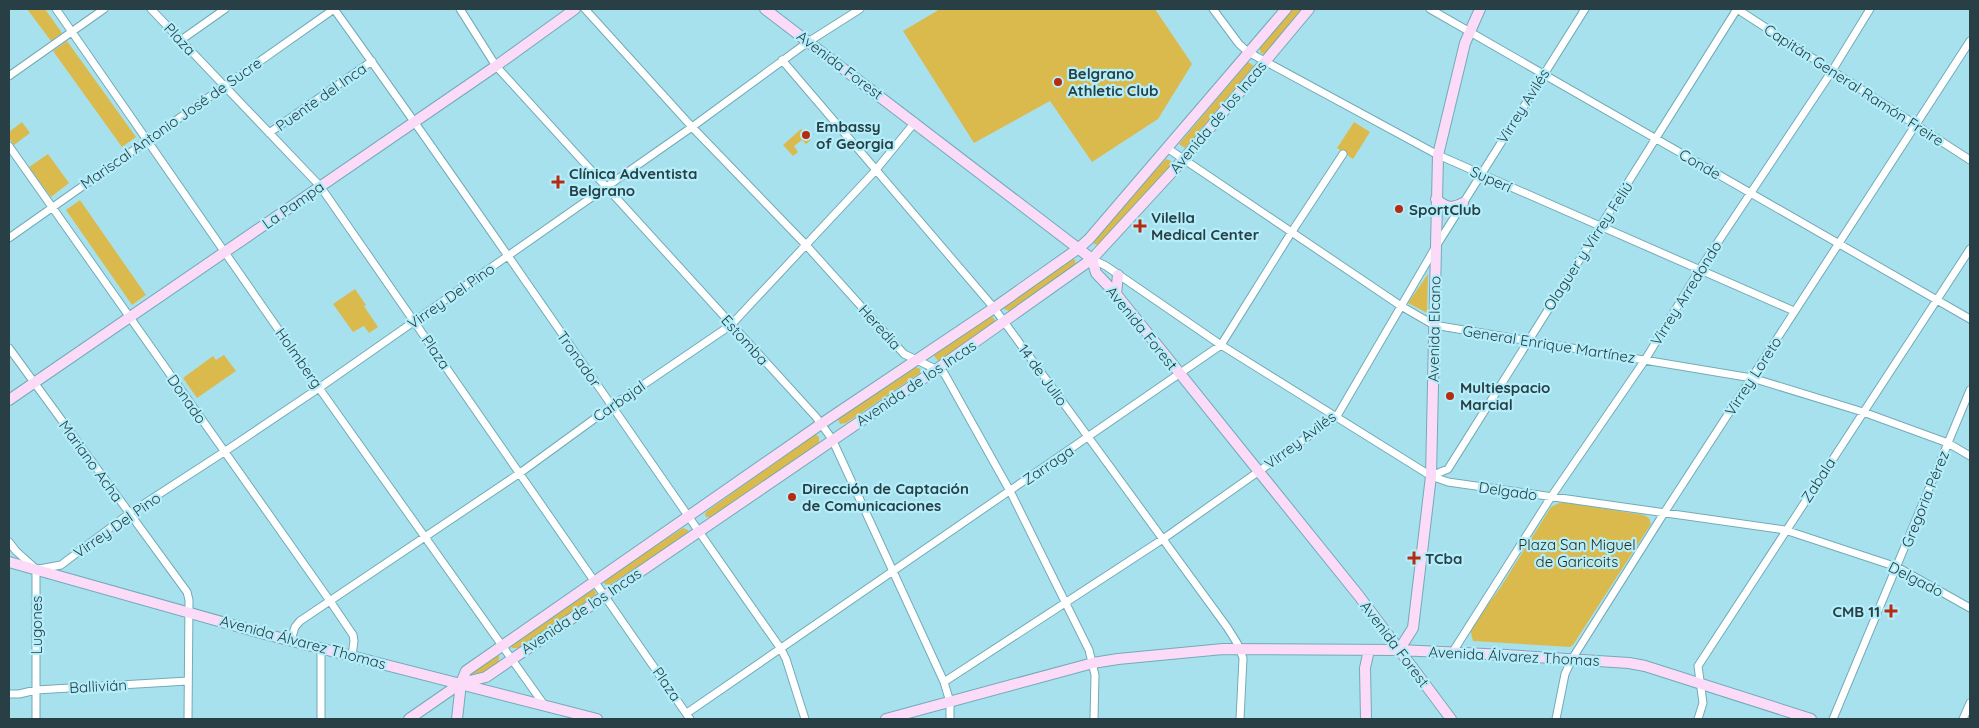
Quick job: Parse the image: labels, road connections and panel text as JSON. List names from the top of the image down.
{
  "streets": {
    "main road": [
      "Avenida Forest",
      "Avenida de los Incas",
      "La Pampa",
      "Avenida Elcano",
      "Avenida Álvarez Thomas"
    ],
    "street": [
      "Plaza",
      "Capitán General Ramón Freire",
      "Puente del Inca",
      "Virrey Avilés",
      "Mariscal Antonio José de Sucre",
      "Conde",
      "Superí",
      "Olaguer y Virrey Feliú",
      "Virrey Arredondo",
      "Virrey Del Pino",
      "Heredia",
      "Estomba",
      "General Enrique Martínez",
      "Holmberg",
      "Tronador",
      "14 de Julio",
      "Virrey Loreto",
      "Donado",
      "Carbajal",
      "Mariano Acha",
      "Zarraga",
      "Zabala",
      "Delgado",
      "Gregoria Pérez",
      "Lugones",
      "Ballivián"
    ]
  },
  "crossings": [
    ["Plaza", "Puente del Inca"],
    ["Plaza", "Avenida de los Incas"],
    ["Plaza", "Mariscal Antonio José de Sucre"],
    ["Plaza", "La Pampa"],
    ["Plaza", "Virrey Del Pino"],
    ["Plaza", "Carbajal"],
    ["Plaza", "Zarraga"],
    ["Avenida Forest", "Virrey Avilés"],
    ["Avenida Forest", "Avenida de los Incas"],
    ["Avenida Forest", "Virrey Del Pino"],
    ["Avenida Forest", "Avenida Elcano"],
    ["Avenida Forest", "Carbajal"],
    ["Avenida Forest", "Zarraga"],
    ["Avenida Forest", "Delgado"],
    ["Avenida Forest", "Avenida Álvarez Thomas"],
    ["Capitán General Ramón Freire", "Olaguer y Virrey Feliú"],
    ["Capitán General Ramón Freire", "Virrey Arredondo"],
    ["Capitán General Ramón Freire", "Virrey Loreto"],
    ["Puente del Inca", "Tronador"],
    ["Virrey Avilés", "Conde"],
    ["Virrey Avilés", "Superí"],
    ["Virrey Avilés", "Heredia"],
    ["Virrey Avilés", "Avenida Elcano"],
    ["Virrey Avilés", "Estomba"],
    ["Virrey Avilés", "General Enrique Martínez"],
    ["Virrey Avilés", "14 de Julio"],
    ["Virrey Avilés", "Delgado"],
    ["Avenida de los Incas", "Superí"],
    ["Avenida de los Incas", "Heredia"],
    ["Avenida de los Incas", "Estomba"],
    ["Avenida de los Incas", "General Enrique Martínez"],
    ["Avenida de los Incas", "Holmberg"],
    ["Avenida de los Incas", "Tronador"],
    ["Avenida de los Incas", "14 de Julio"],
    ["Avenida de los Incas", "Delgado"],
    ["Avenida de los Incas", "Avenida Álvarez Thomas"],
    ["Mariscal Antonio José de Sucre", "Holmberg"],
    ["Mariscal Antonio José de Sucre", "Tronador"],
    ["Mariscal Antonio José de Sucre", "Donado"],
    ["Conde", "Olaguer y Virrey Feliú"],
    ["Conde", "Virrey Arredondo"],
    ["Conde", "Avenida Elcano"],
    ["Conde", "Virrey Loreto"],
    ["Conde", "Zabala"],
    ["Superí", "Olaguer y Virrey Feliú"],
    ["Superí", "Virrey Arredondo"],
    ["Superí", "Avenida Elcano"],
    ["Superí", "Virrey Loreto"],
    ["La Pampa", "Estomba"],
    ["La Pampa", "Holmberg"],
    ["La Pampa", "Tronador"],
    ["La Pampa", "Donado"],
    ["La Pampa", "Mariano Acha"],
    ["Olaguer y Virrey Feliú", "Avenida Elcano"],
    ["Olaguer y Virrey Feliú", "General Enrique Martínez"],
    ["Olaguer y Virrey Feliú", "Delgado"],
    ["Virrey Arredondo", "General Enrique Martínez"],
    ["Virrey Arredondo", "Delgado"],
    ["Virrey Arredondo", "Avenida Álvarez Thomas"],
    ["Virrey Del Pino", "Heredia"],
    ["Virrey Del Pino", "Estomba"],
    ["Virrey Del Pino", "Holmberg"],
    ["Virrey Del Pino", "Tronador"],
    ["Virrey Del Pino", "14 de Julio"],
    ["Virrey Del Pino", "Donado"],
    ["Virrey Del Pino", "Mariano Acha"],
    ["Virrey Del Pino", "Lugones"],
    ["Virrey Del Pino", "Avenida Álvarez Thomas"],
    ["Heredia", "Carbajal"],
    ["Heredia", "Zarraga"],
    ["Heredia", "Avenida Álvarez Thomas"],
    ["Avenida Elcano", "General Enrique Martínez"],
    ["Avenida Elcano", "Delgado"],
    ["Avenida Elcano", "Avenida Álvarez Thomas"],
    ["Estomba", "Carbajal"],
    ["Estomba", "Zarraga"],
    ["Estomba", "Avenida Álvarez Thomas"],
    ["General Enrique Martínez", "Virrey Loreto"],
    ["General Enrique Martínez", "Zarraga"],
    ["General Enrique Martínez", "Zabala"],
    ["General Enrique Martínez", "Gregoria Pérez"],
    ["Holmberg", "Carbajal"],
    ["Holmberg", "Avenida Álvarez Thomas"],
    ["Tronador", "Carbajal"],
    ["Tronador", "Zarraga"],
    ["14 de Julio", "Carbajal"],
    ["14 de Julio", "Zarraga"],
    ["14 de Julio", "Avenida Álvarez Thomas"],
    ["Virrey Loreto", "Delgado"],
    ["Virrey Loreto", "Avenida Álvarez Thomas"],
    ["Donado", "Carbajal"],
    ["Donado", "Avenida Álvarez Thomas"],
    ["Carbajal", "Avenida Álvarez Thomas"],
    ["Mariano Acha", "Avenida Álvarez Thomas"],
    ["Mariano Acha", "Ballivián"],
    ["Zarraga", "Delgado"],
    ["Zabala", "Delgado"],
    ["Zabala", "Avenida Álvarez Thomas"],
    ["Delgado", "Gregoria Pérez"],
    ["Lugones", "Avenida Álvarez Thomas"],
    ["Lugones", "Ballivián"]
  ],
  "parks": ["Plaza San Miguel de Garicoits"],
  "places": {
    "other": [
      "Belgrano Athletic Club",
      "Embassy of Georgia",
      "SportClub",
      "Multiespacio Marcial",
      "Dirección de Captación de Comunicaciones"
    ],
    "health": [
      "Clínica Adventista Belgrano",
      "Vilella Medical Center",
      "TCba",
      "CMB 11"
    ]
  }
}
